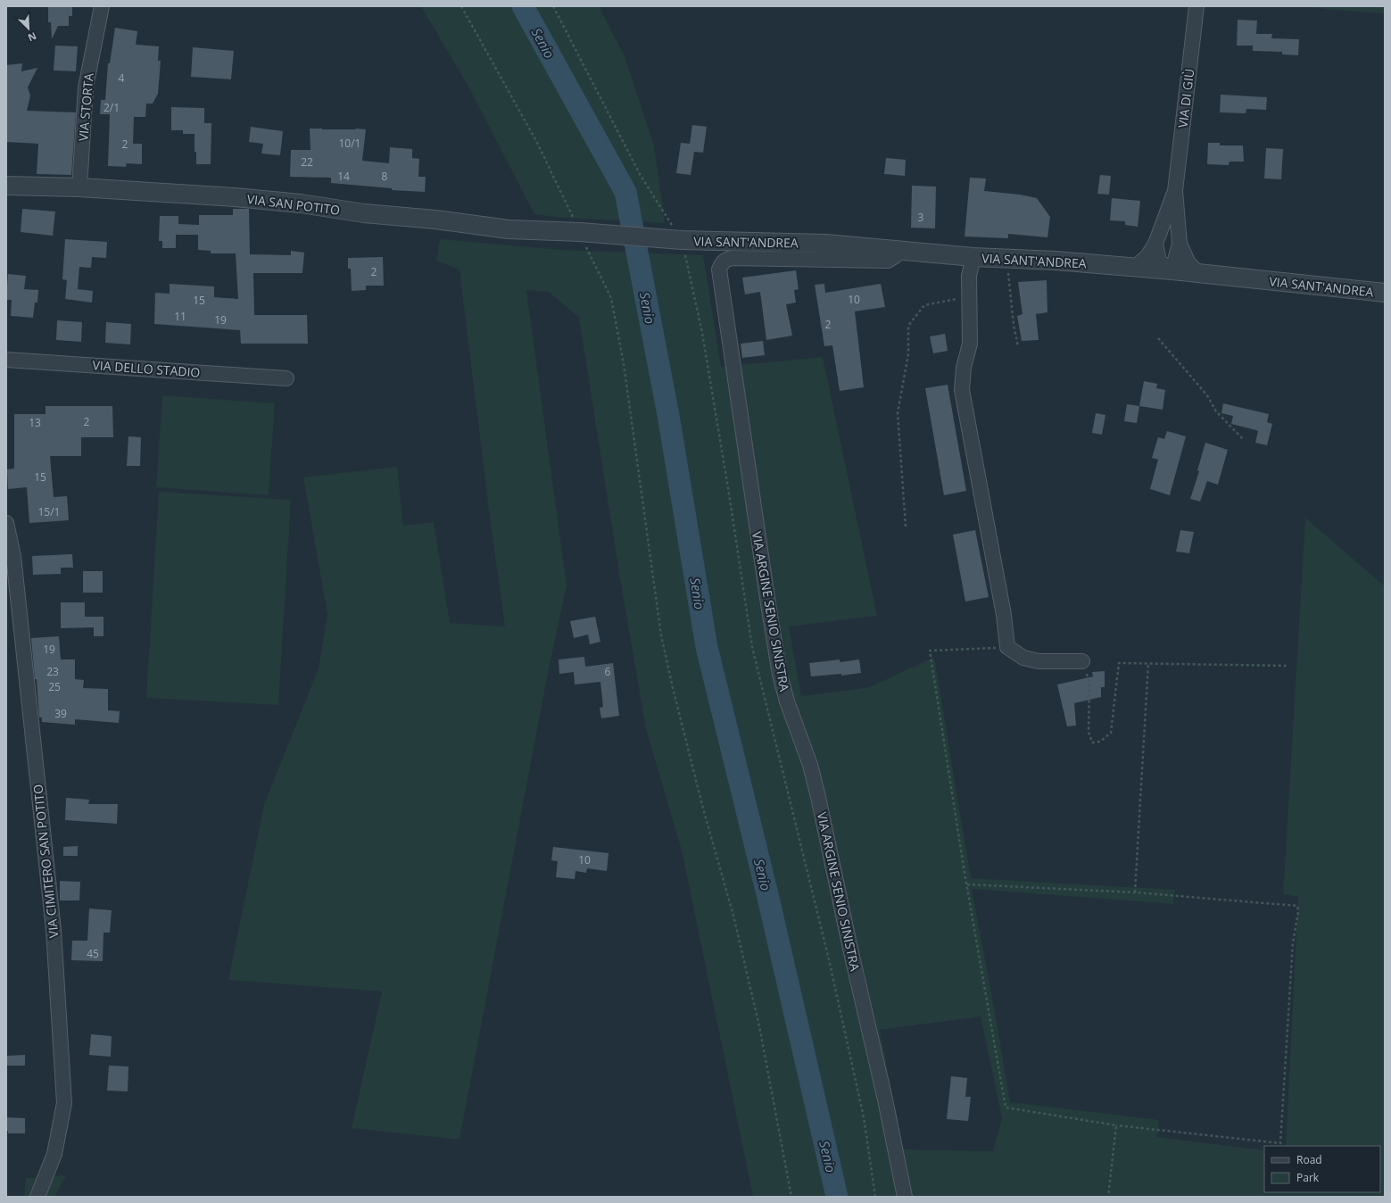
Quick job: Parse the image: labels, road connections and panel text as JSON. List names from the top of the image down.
{
  "streets": {
    "street": [
      "VIA DI GIÙ",
      "VIA STORTA",
      "VIA SAN POTITO",
      "VIA SANT'ANDREA",
      "VIA DELLO STADIO",
      "VIA ARGINE SENIO SINISTRA",
      "VIA CIMITERO SAN POTITO"
    ]
  },
  "crossings": [
    ["VIA DI GIÙ", "VIA SANT'ANDREA"],
    ["VIA STORTA", "VIA SAN POTITO"],
    ["VIA SAN POTITO", "VIA SANT'ANDREA"],
    ["VIA SANT'ANDREA", "VIA ARGINE SENIO SINISTRA"]
  ],
  "water": ["Senio"],
  "house_numbers": [
    "4",
    "2/1",
    "10/1",
    "2",
    "22",
    "14",
    "8",
    "3",
    "2",
    "10",
    "15",
    "11",
    "19",
    "2",
    "2",
    "13",
    "15",
    "15/1",
    "19",
    "23",
    "6",
    "25",
    "39",
    "10",
    "45"
  ],
  "legend": ["Road", "Park"],
  "north": "bottom right"
}
